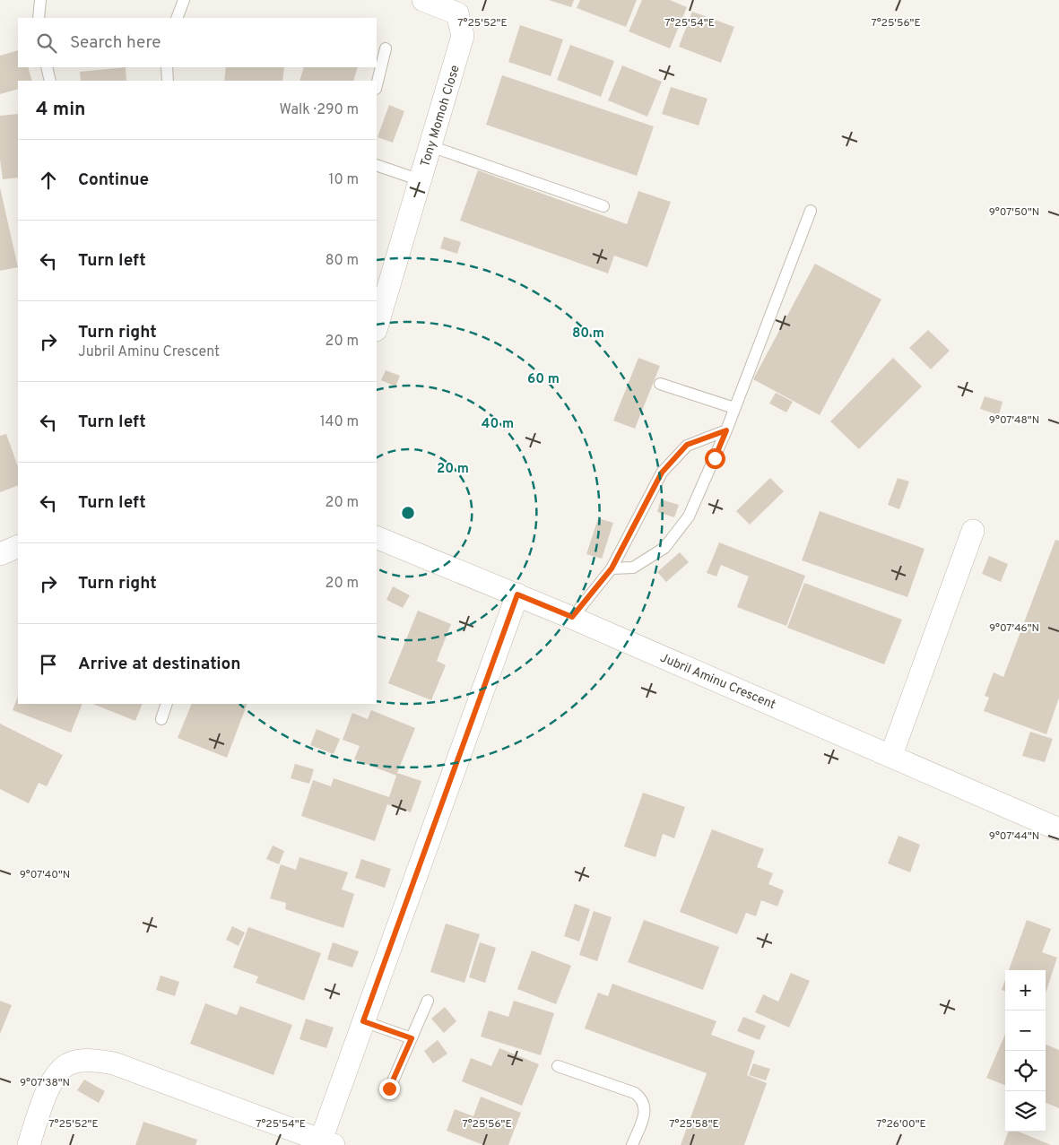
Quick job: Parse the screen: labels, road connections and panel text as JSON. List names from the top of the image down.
{
  "streets": {
    "street": ["Tony Momoh Close", "Jubril Aminu Crescent"]
  },
  "page": {
    "search": "Search here",
    "heading": ["4 min", "Walk · 290 m"],
    "list": [
      ["Continue", "10 m"],
      ["Turn left", "80 m"],
      ["Turn right", "Jubril Aminu Crescent", "20 m"],
      ["Turn left", "140 m"],
      ["Turn left", "20 m"],
      ["Turn right", "20 m"],
      "Arrive at destination"
    ],
    "map_buttons": ["+", "−"]
  },
  "coordinates": [
    "7°25'52\"E",
    "7°25'54\"E",
    "7°25'56\"E",
    "9°07'50\"N",
    "9°07'48\"N",
    "9°07'46\"N",
    "9°07'44\"N",
    "9°07'40\"N",
    "9°07'38\"N",
    "7°25'58\"E",
    "7°26'00\"E"
  ],
  "rings": [
    "80 m",
    "60 m",
    "40 m",
    "20 m"
  ]
}
